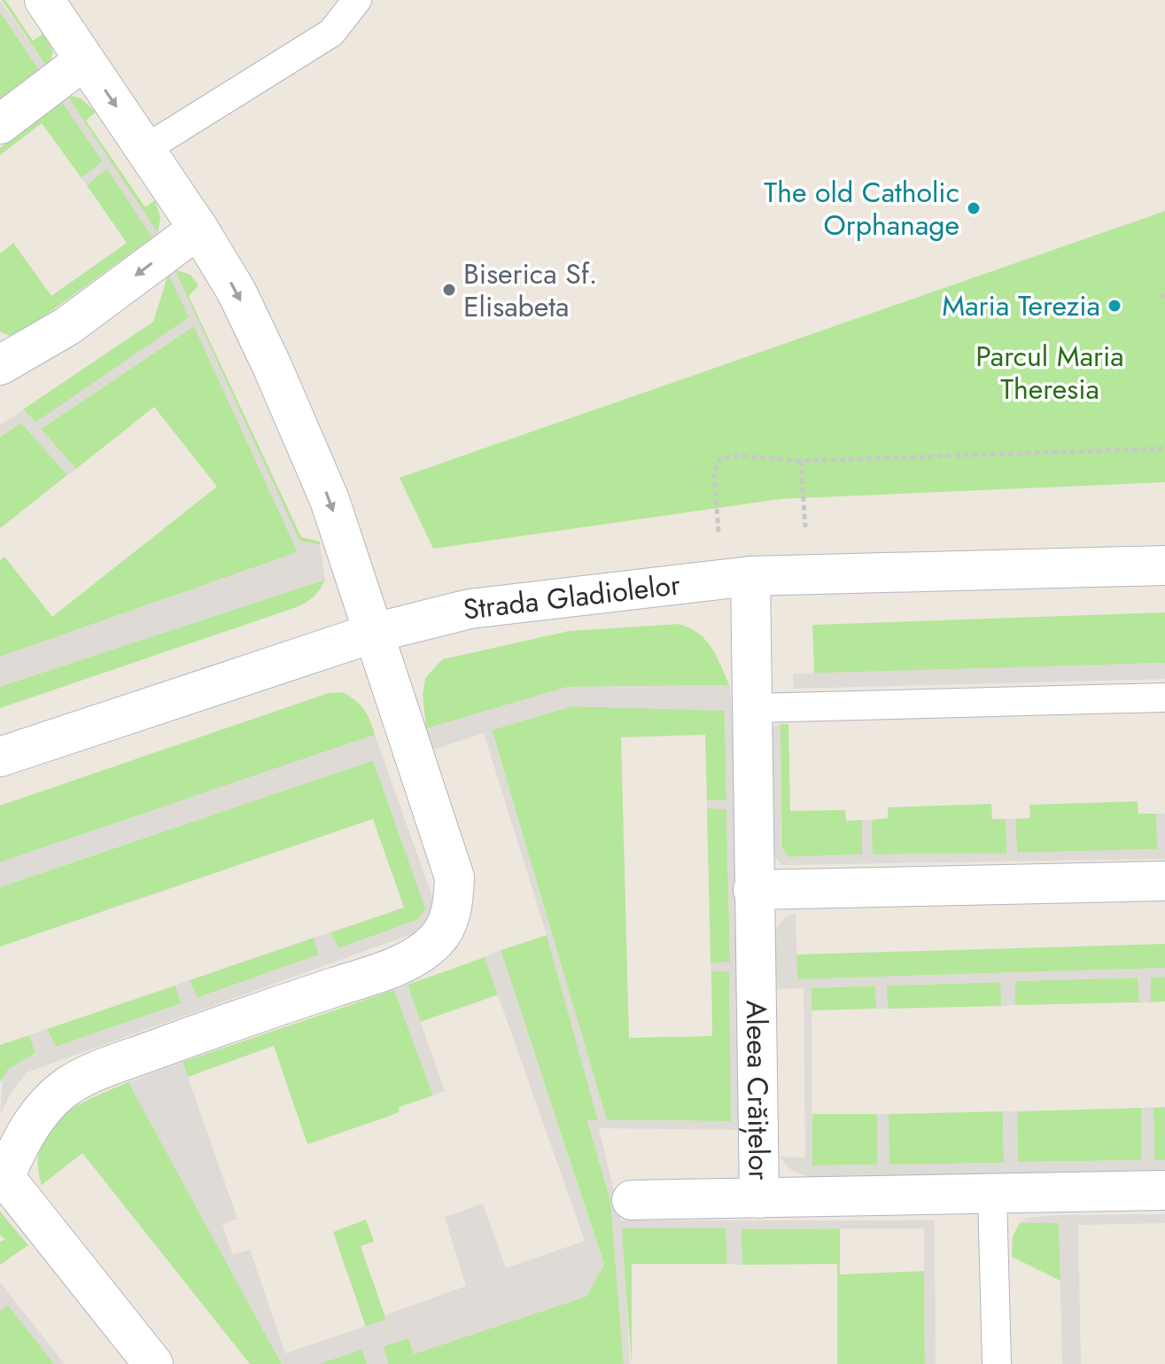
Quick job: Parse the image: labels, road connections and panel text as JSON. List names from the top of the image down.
{
  "streets": {
    "street": ["Strada Gladiolelor", "Aleea Crăițelor"]
  },
  "crossings": [
    ["Strada Gladiolelor", "Aleea Crăițelor"]
  ],
  "parks": ["Parcul Maria Theresia"],
  "places": ["The old Catholic Orphanage", "Biserica Sf. Elisabeta", "Maria Terezia"]
}
